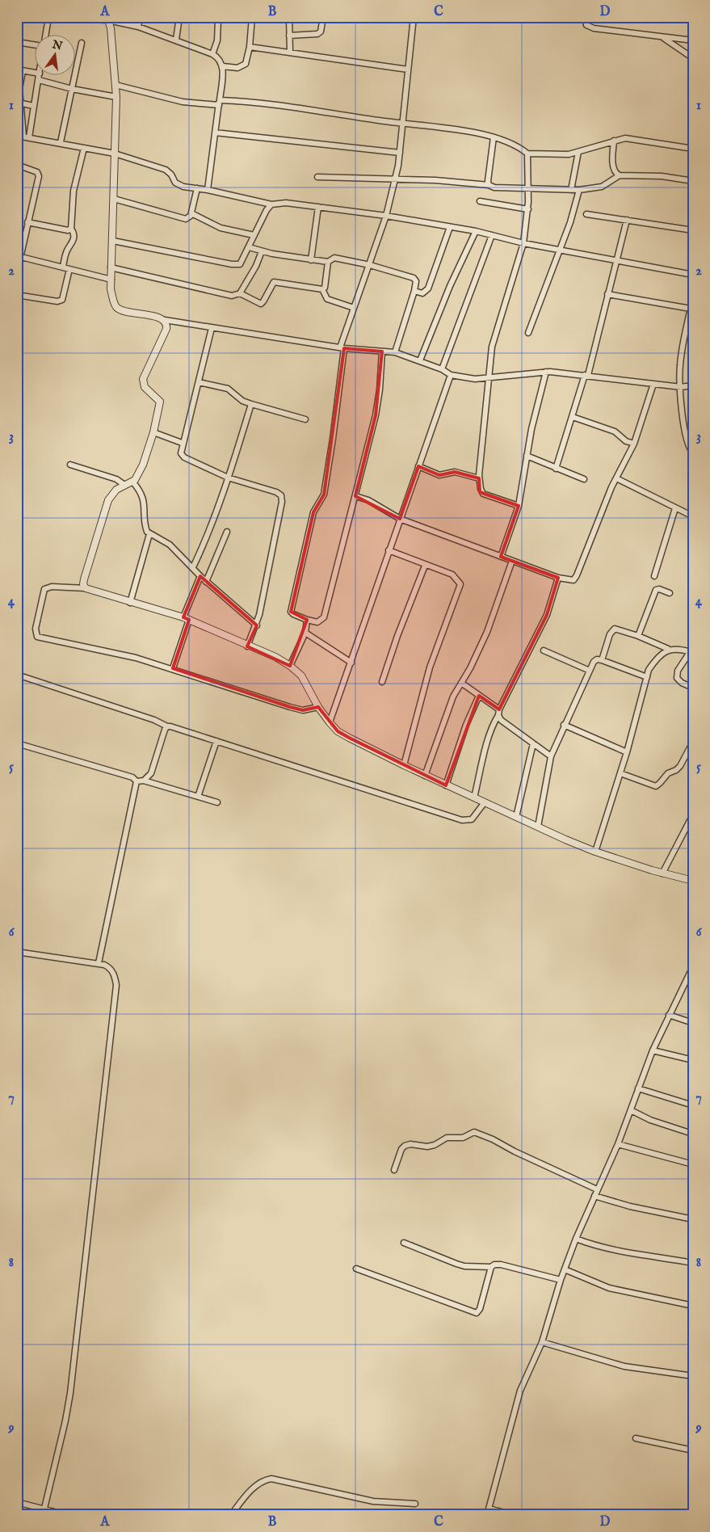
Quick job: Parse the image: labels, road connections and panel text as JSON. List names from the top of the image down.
{
  "north": "top",
  "grid": {
    "columns": [
      "A",
      "B",
      "C",
      "D"
    ],
    "rows": [
      "1",
      "2",
      "3",
      "4",
      "5",
      "6",
      "7",
      "8",
      "9"
    ]
  }
}
